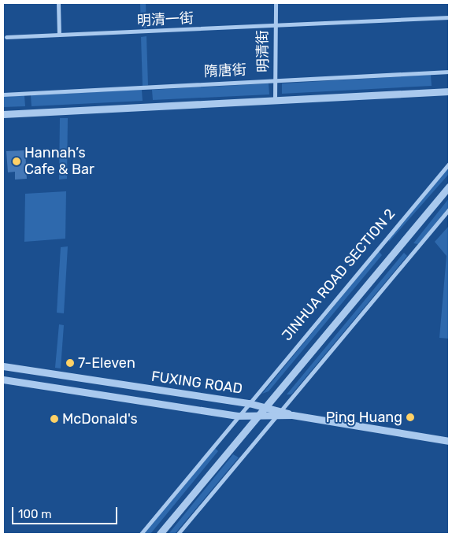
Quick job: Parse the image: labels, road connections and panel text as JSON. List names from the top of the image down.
{
  "streets": {
    "street": [
      "明清一街",
      "明清街",
      "隋唐街",
      "JINHUA ROAD SECTION 2",
      "FUXING ROAD"
    ]
  },
  "crossings": [
    ["明清一街", "明清街"],
    ["明清街", "隋唐街"],
    ["JINHUA ROAD SECTION 2", "FUXING ROAD"]
  ],
  "places": [
    "Hannah’s Cafe & Bar",
    "7-Eleven",
    "Ping Huang",
    "McDonald's"
  ],
  "scale_bar": "100 m"
}
